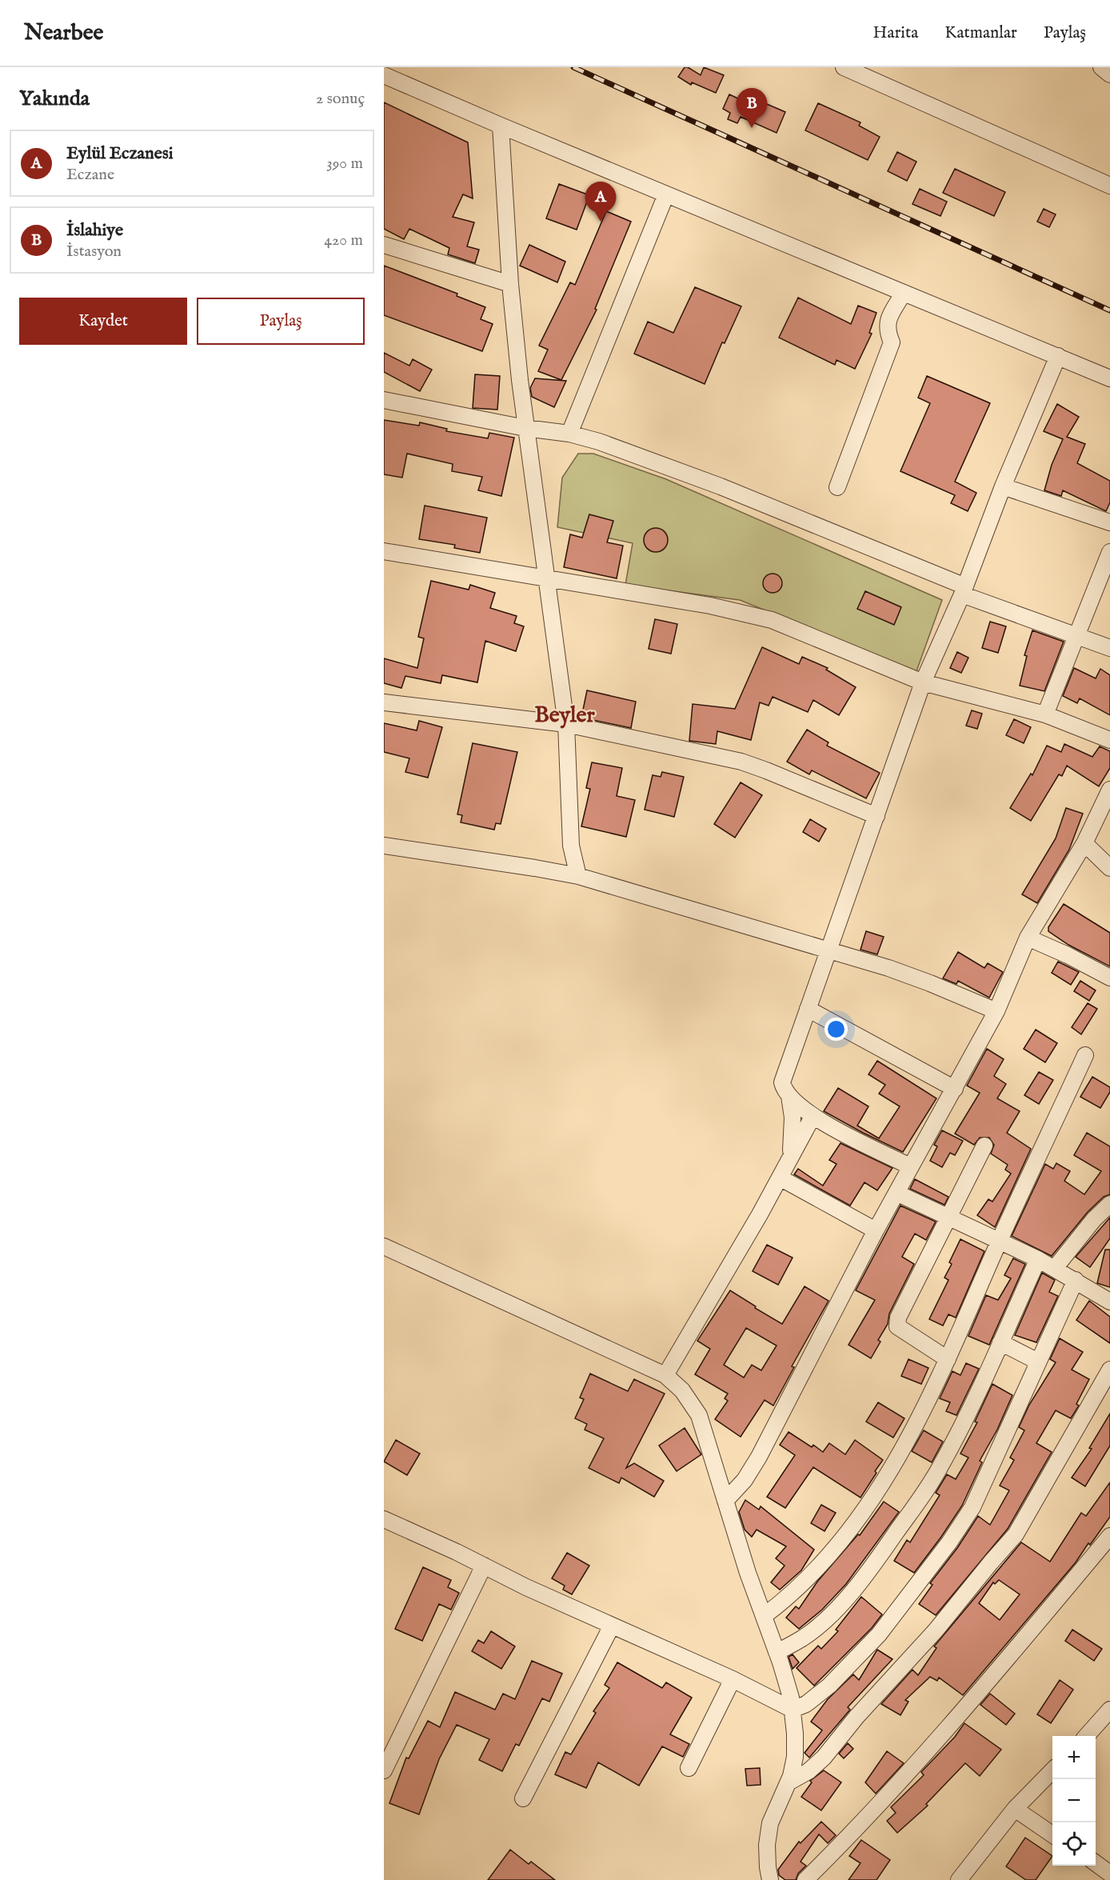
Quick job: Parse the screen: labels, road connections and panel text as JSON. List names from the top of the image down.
{
  "districts": ["Beyler"],
  "page": {
    "header": "Nearbee",
    "nav": ["Harita", "Katmanlar", "Paylaş"],
    "heading": ["Yakında", "2 sonuç"],
    "pins": ["B", "A"],
    "list": [
      {
        "mark": "A",
        "name": "Eylül Eczanesi",
        "note": "Eczane",
        "value": "390 m"
      },
      {
        "mark": "B",
        "name": "İslahiye",
        "note": "İstasyon",
        "value": "420 m"
      }
    ],
    "buttons": ["Kaydet", "Paylaş"],
    "map_buttons": ["+", "−"]
  }
}
